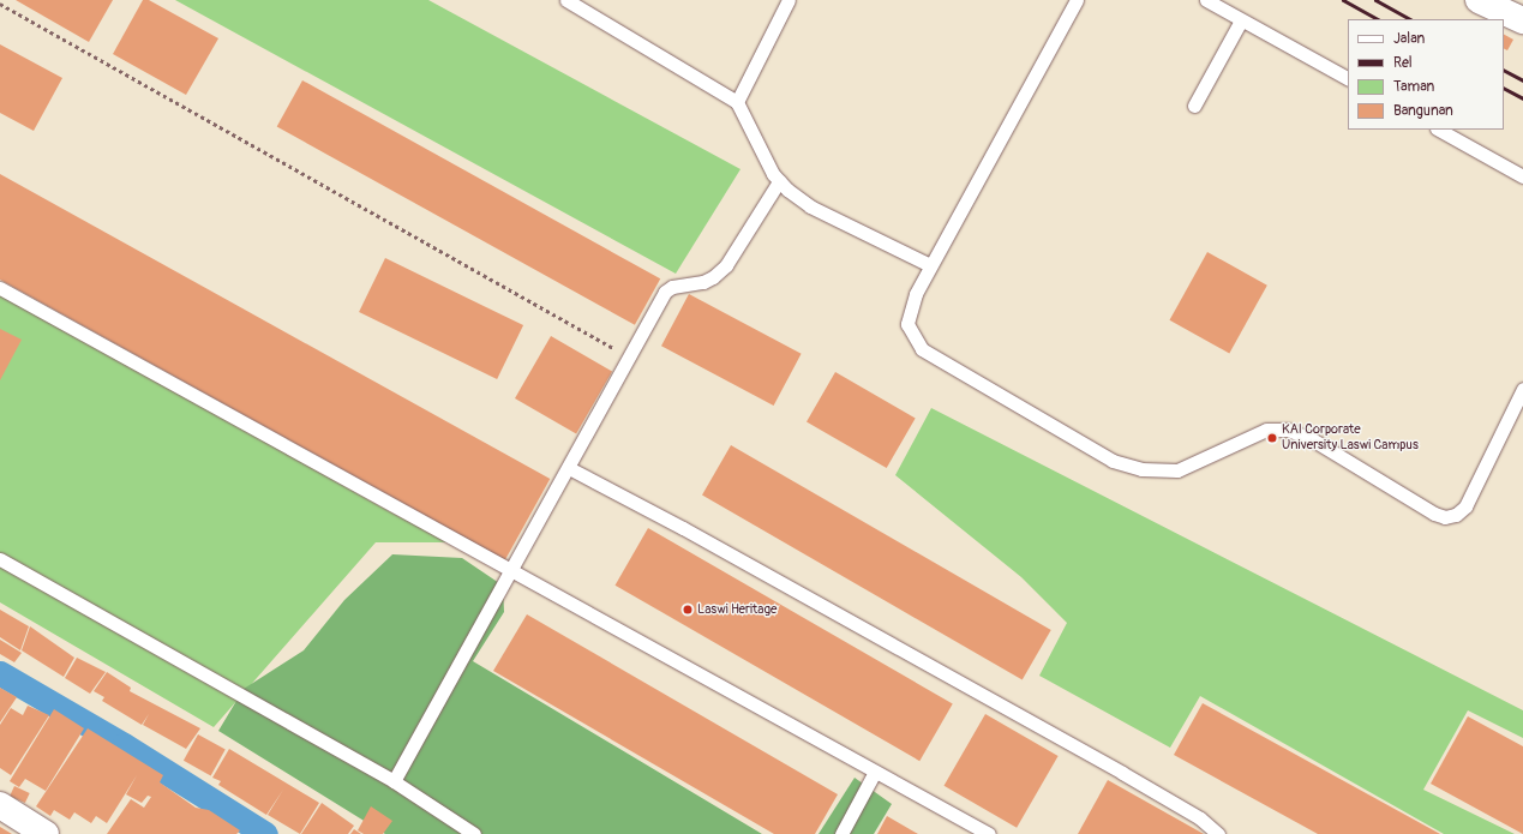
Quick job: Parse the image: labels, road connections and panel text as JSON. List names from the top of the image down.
{
  "places": ["KAI Corporate University Laswi Campus", "Laswi Heritage"],
  "legend": [
    "Jalan",
    "Rel",
    "Taman",
    "Bangunan"
  ]
}
